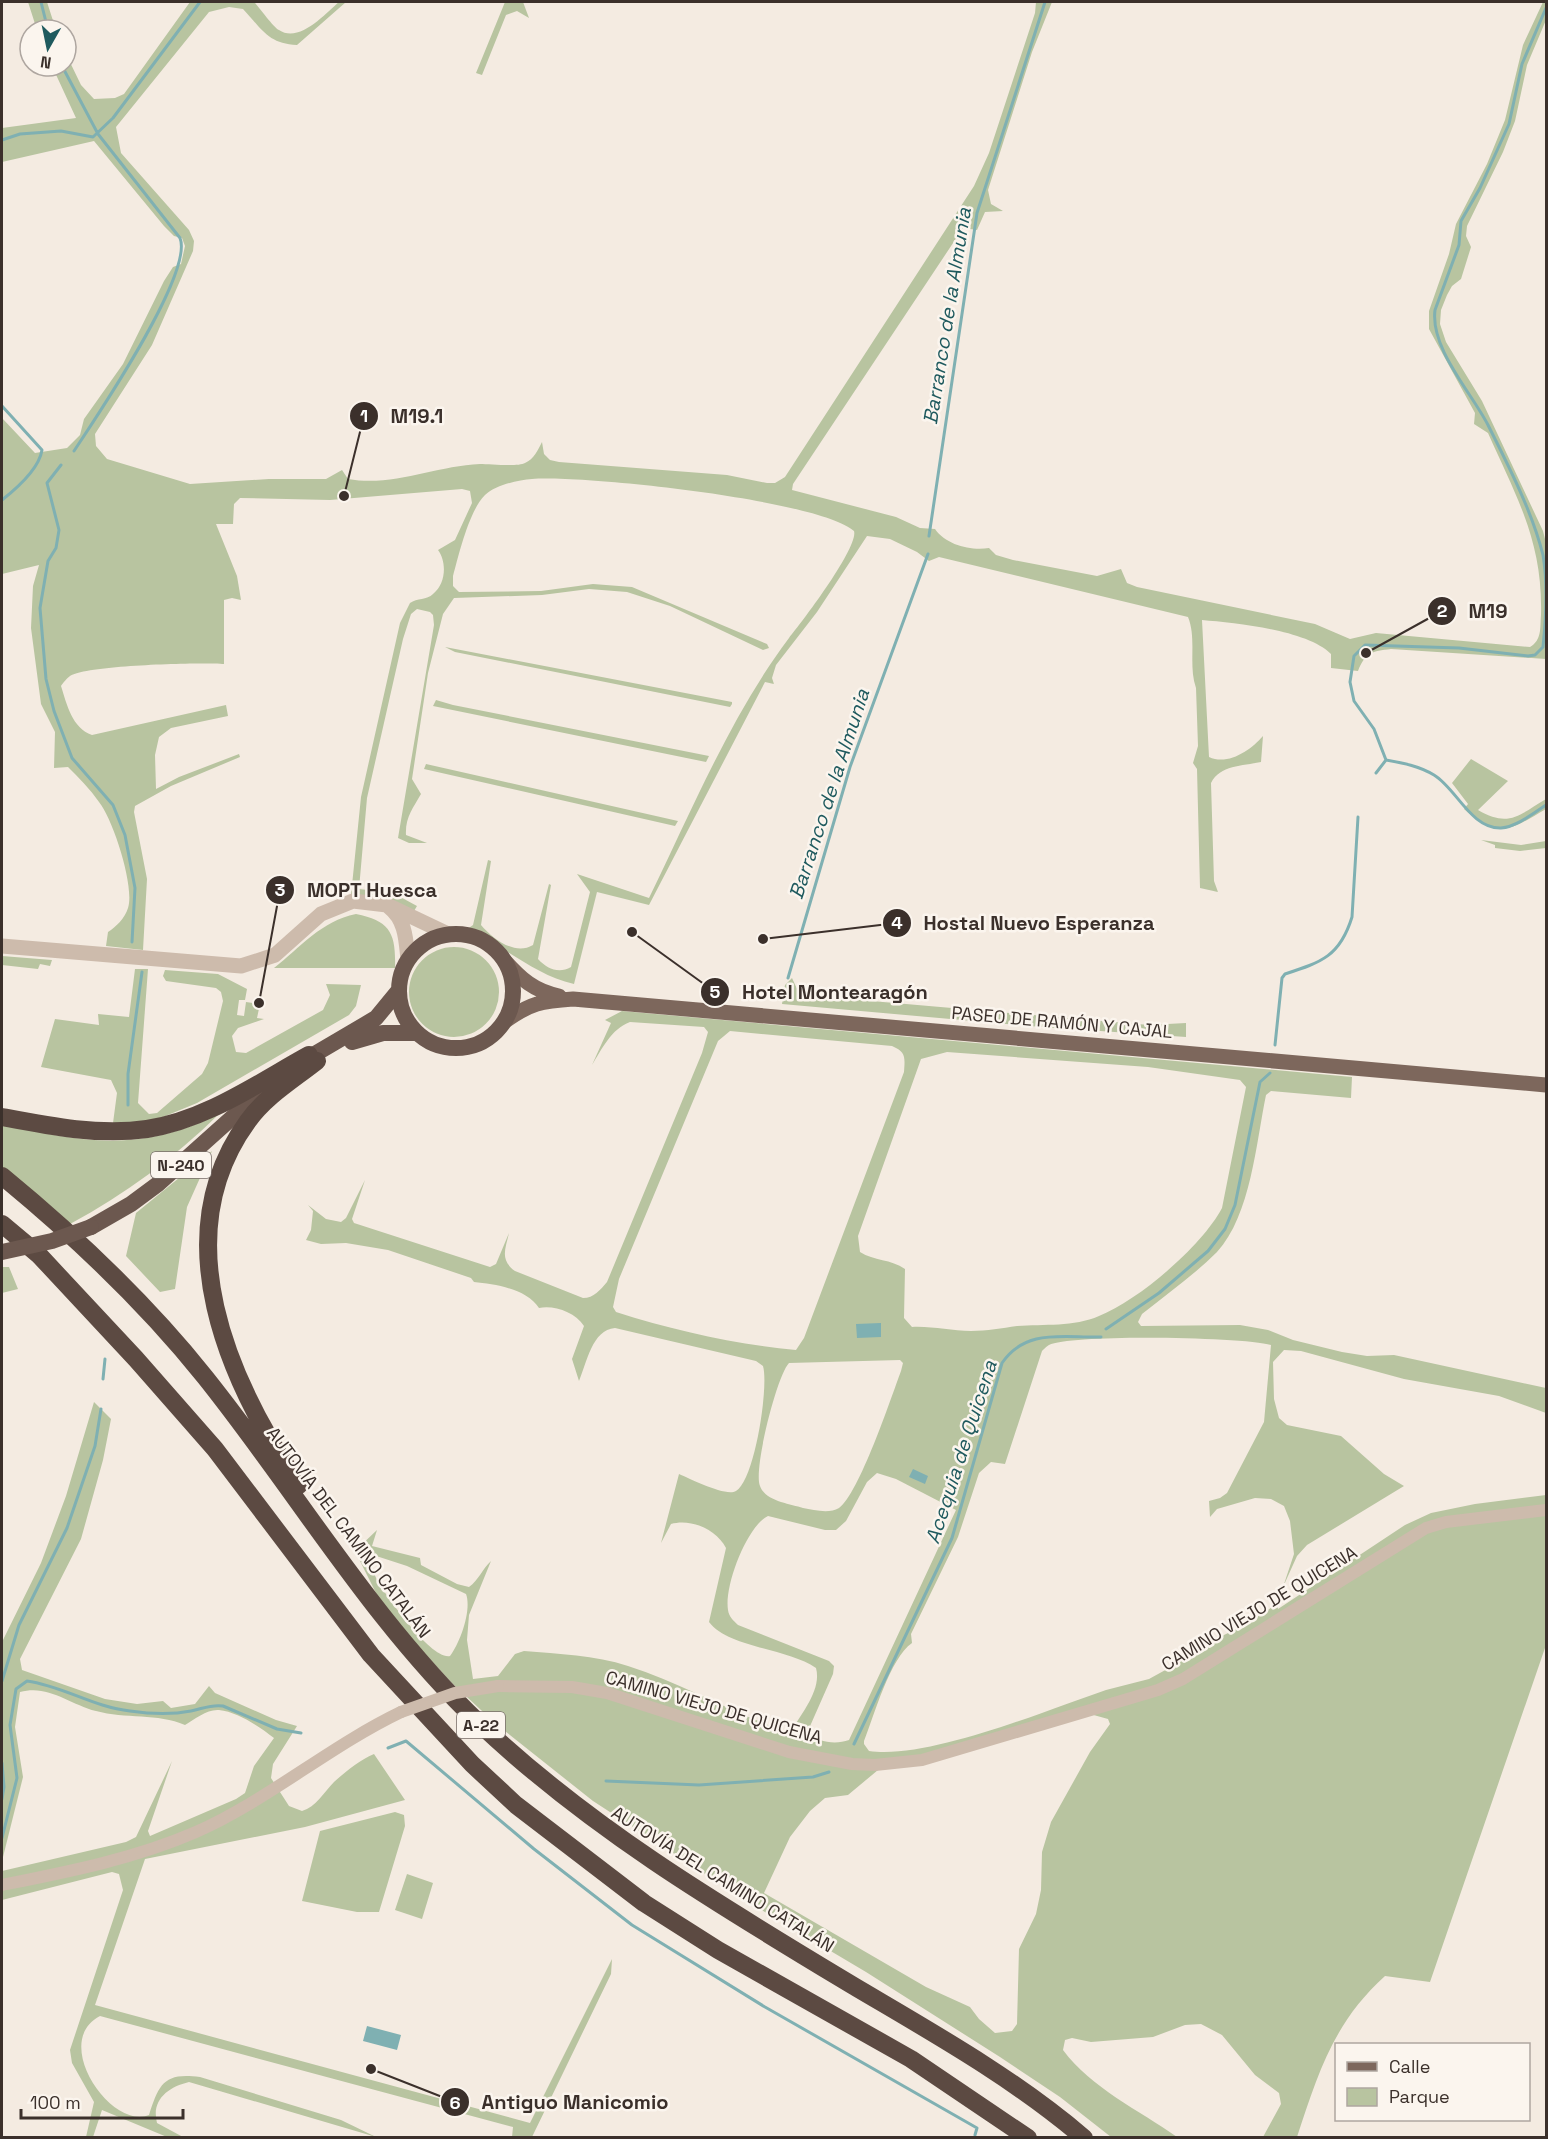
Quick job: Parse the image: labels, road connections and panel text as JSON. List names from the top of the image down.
{
  "streets": {
    "highway": ["N-240", "AUTOVÍA DEL CAMINO CATALÁN", "A-22"],
    "main road": ["PASEO DE RAMÓN Y CAJAL"],
    "street": ["CAMINO VIEJO DE QUICENA"]
  },
  "water": ["Barranco de la Almunia", "Acequia de Quicena"],
  "places": [
    "M19.1",
    "M19",
    "Hotel Montearagón",
    "Hostal Nuevo Esperanza",
    "MOPT Huesca",
    "Antiguo Manicomio"
  ],
  "legend": ["Calle", "Parque"],
  "scale_bar": "100 m",
  "north": "bottom"
}
